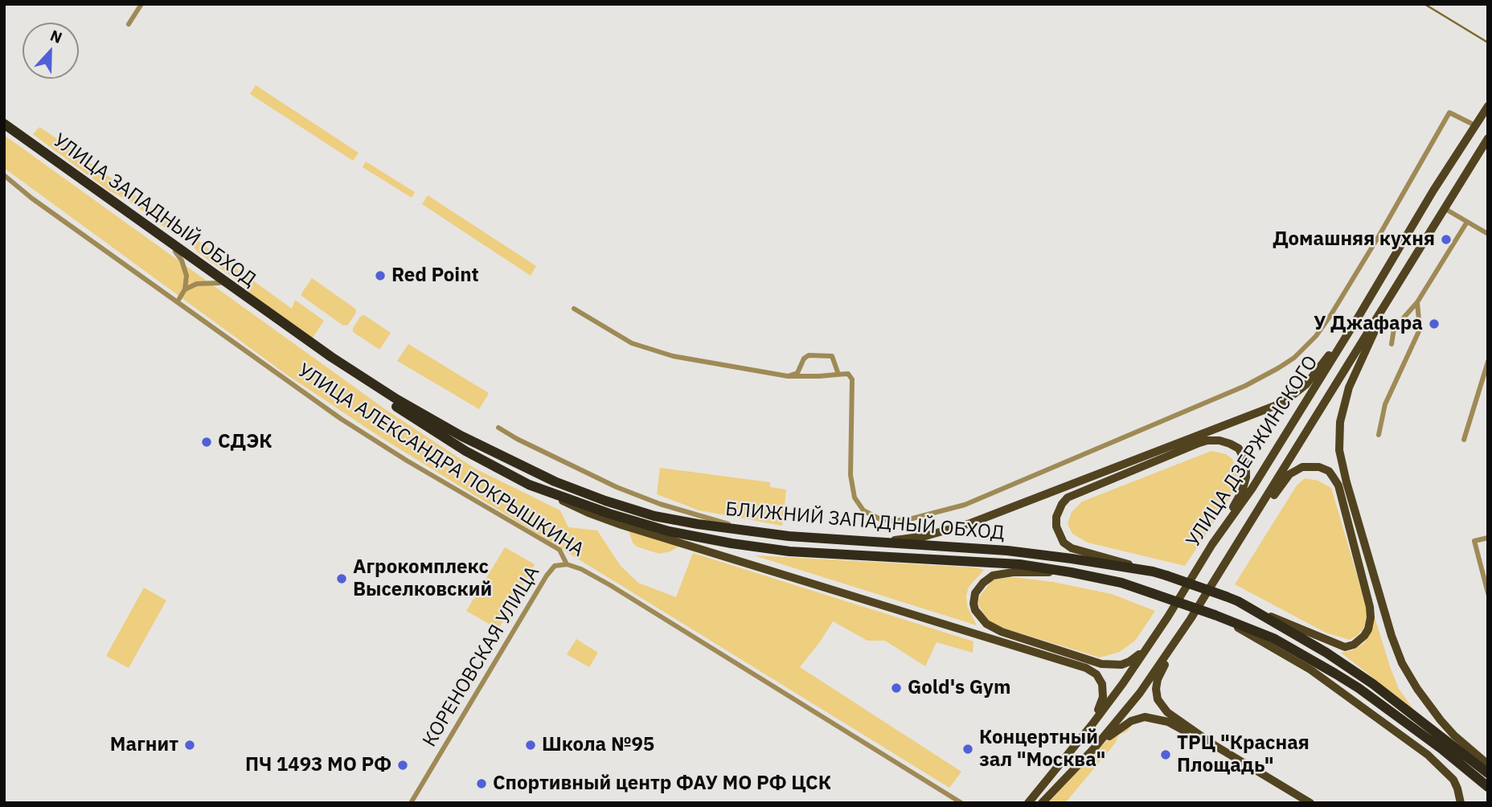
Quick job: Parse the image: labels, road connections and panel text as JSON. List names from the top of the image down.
{
  "streets": {
    "highway": ["УЛИЦА ЗАПАДНЫЙ ОБХОД", "БЛИЖНИЙ ЗАПАДНЫЙ ОБХОД"],
    "main road": ["УЛИЦА ДЗЕРЖИНСКОГО"],
    "street": ["УЛИЦА АЛЕКСАНДРА ПОКРЫШКИНА", "КОРЕНОВСКАЯ УЛИЦА"]
  },
  "crossings": [
    ["УЛИЦА ЗАПАДНЫЙ ОБХОД", "БЛИЖНИЙ ЗАПАДНЫЙ ОБХОД"],
    ["УЛИЦА АЛЕКСАНДРА ПОКРЫШКИНА", "КОРЕНОВСКАЯ УЛИЦА"]
  ],
  "places": [
    "Домашняя кухня",
    "Red Point",
    "У Джафара",
    "СДЭК",
    "Агрокомплекс Выселковский",
    "Gold's Gym",
    "Магнит",
    "Школа №95",
    "Концертный зал \"Москва\"",
    "ТРЦ \"Красная Площадь\"",
    "ПЧ 1493 МО РФ",
    "Спортивный центр ФАУ МО РФ ЦСК"
  ],
  "north": "top"
}
